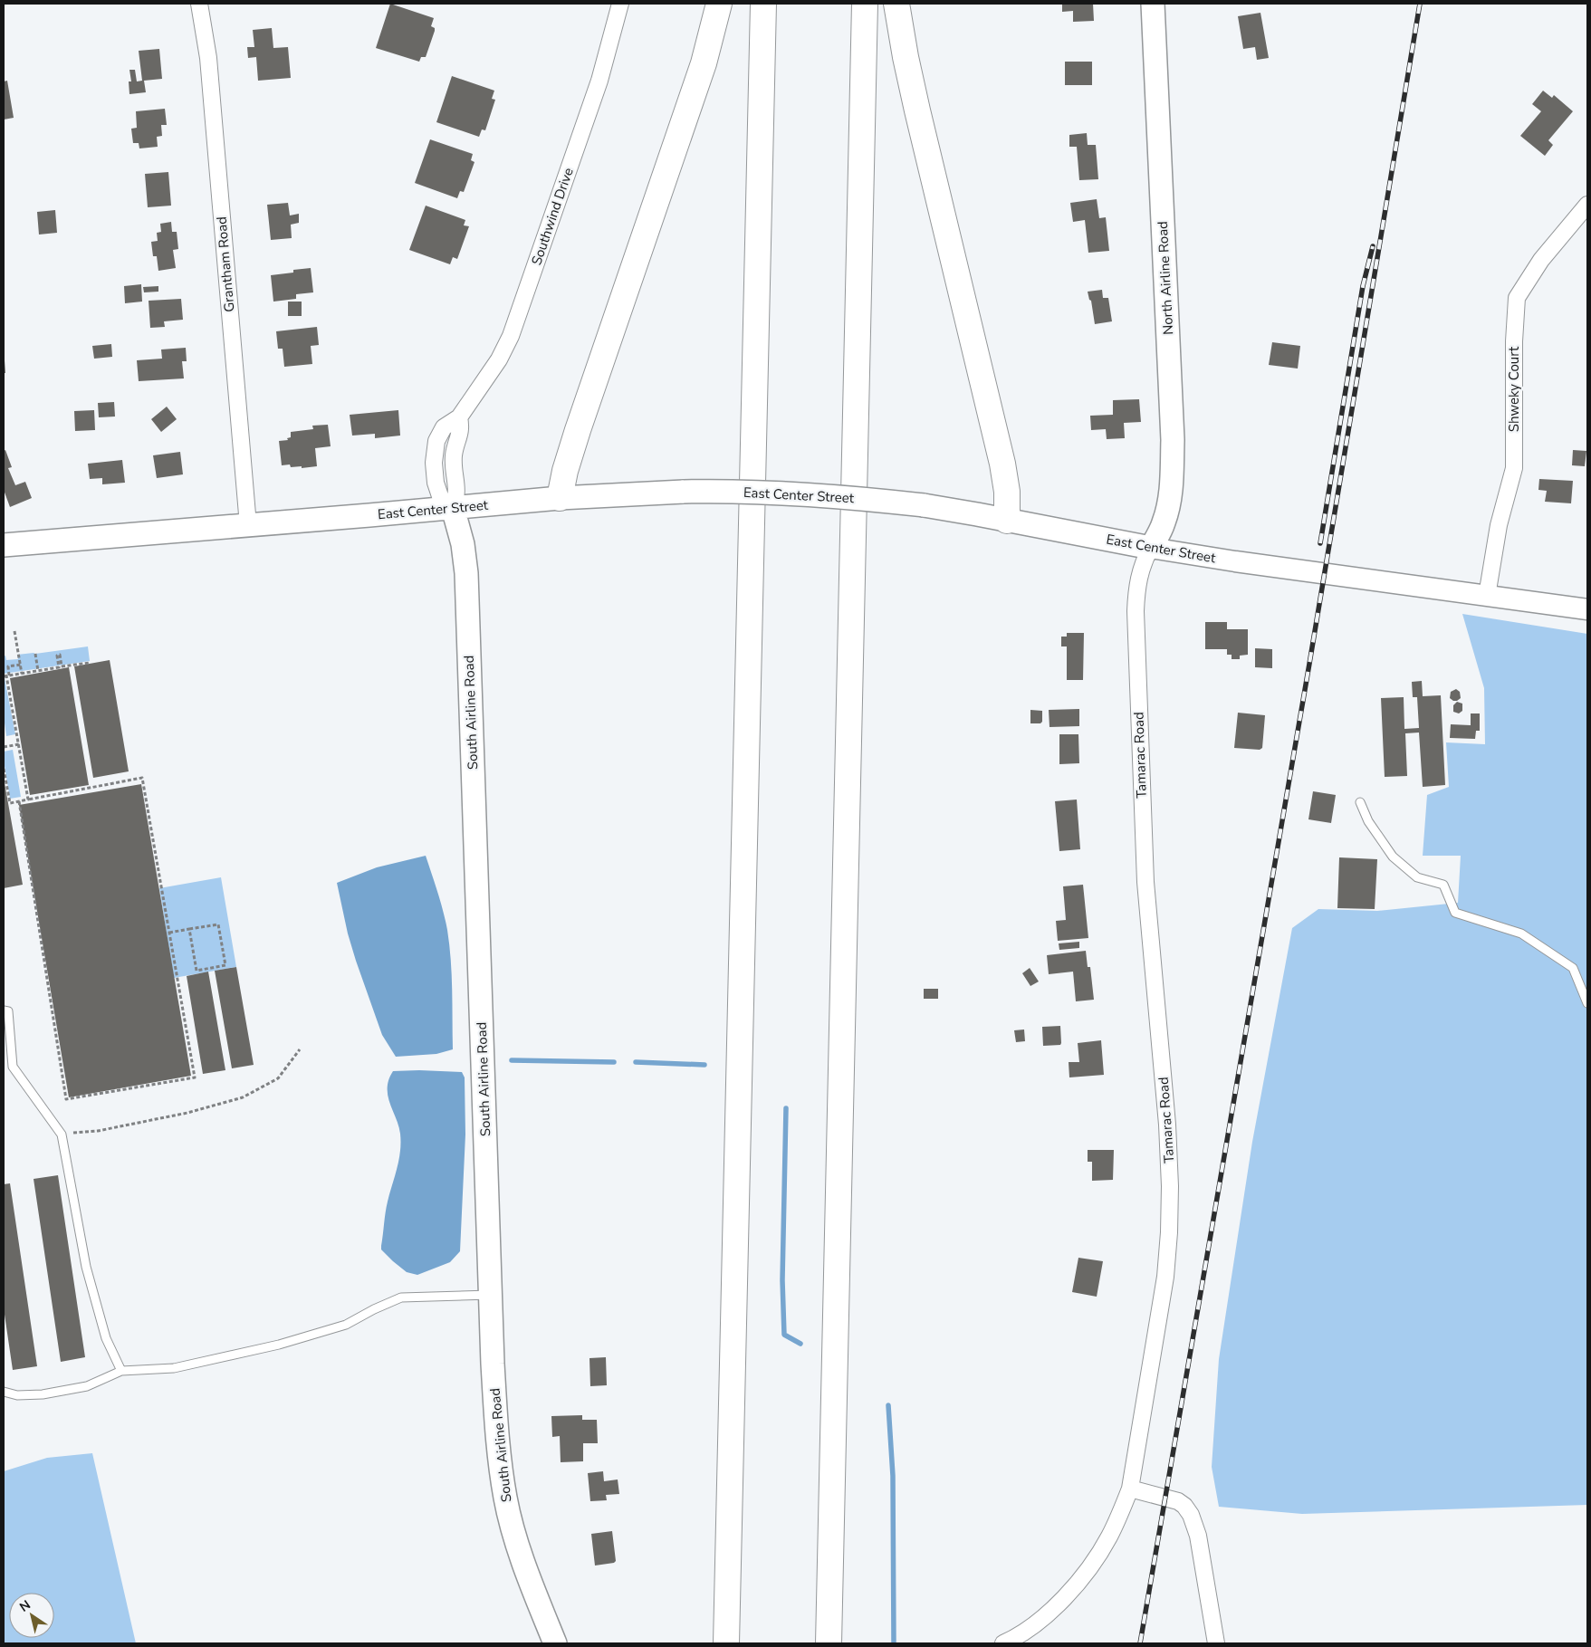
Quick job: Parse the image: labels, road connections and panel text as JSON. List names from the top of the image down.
{
  "streets": {
    "main road": ["North Airline Road", "East Center Street", "South Airline Road"],
    "street": [
      "Southwind Drive",
      "Grantham Road",
      "Shweky Court",
      "Tamarac Road"
    ]
  },
  "crossings": [
    ["Southwind Drive", "East Center Street"],
    ["Southwind Drive", "South Airline Road"],
    ["Grantham Road", "East Center Street"],
    ["North Airline Road", "East Center Street"],
    ["North Airline Road", "Tamarac Road"],
    ["Shweky Court", "East Center Street"],
    ["East Center Street", "South Airline Road"],
    ["East Center Street", "Tamarac Road"]
  ],
  "north": "top left"
}
